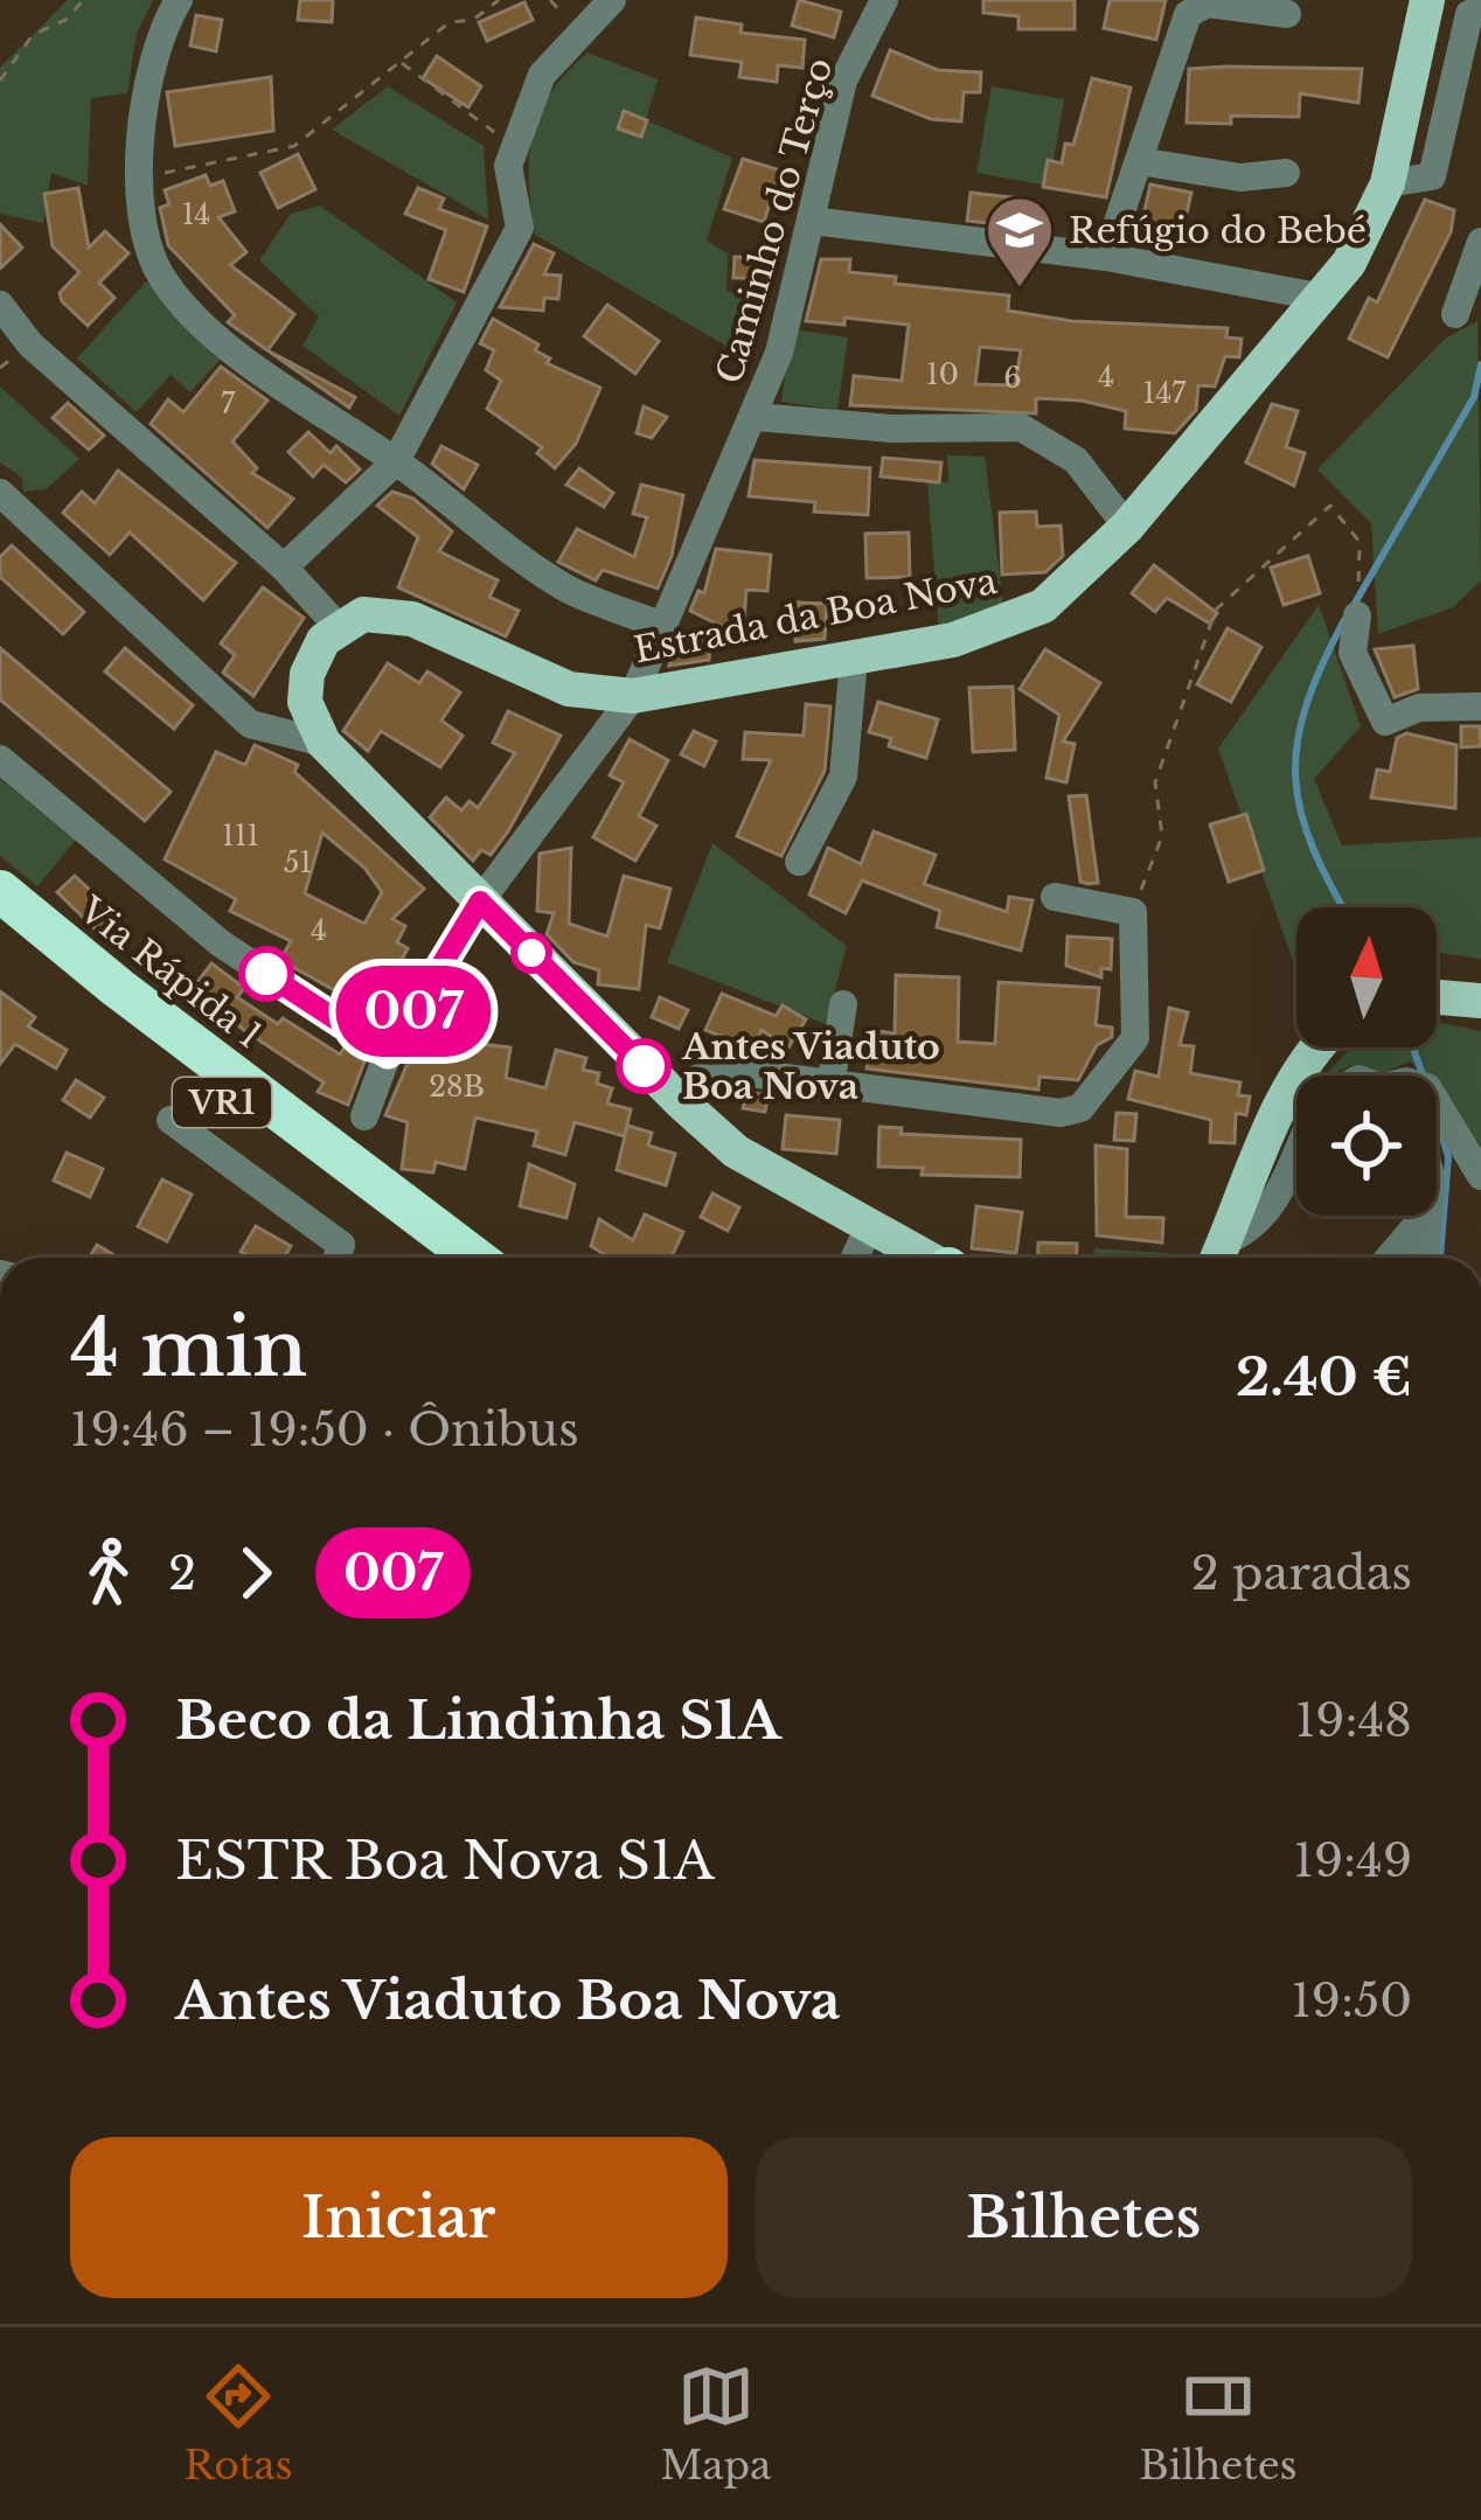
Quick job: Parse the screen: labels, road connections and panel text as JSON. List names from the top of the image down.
{
  "streets": {
    "highway": ["Via Rápida 1", "VR1"],
    "main road": ["Estrada da Boa Nova"],
    "street": ["Caminho do Terço"]
  },
  "crossings": [
    ["Caminho do Terço", "Estrada da Boa Nova"]
  ],
  "places": {
    "school or university": ["Refúgio do Bebé"],
    "other": ["Antes Viaduto Boa Nova"]
  },
  "lines": ["bus line 007"],
  "house_numbers": [
    "14",
    "10",
    "4",
    "6",
    "147",
    "7",
    "111",
    "51",
    "4",
    "28B"
  ],
  "north": "top",
  "page": {
    "on_map": "007",
    "heading": ["4 min", "19:46 – 19:50 · Ônibus", "2.40 €"],
    "legs": ["2", "007", "2 paradas"],
    "list": [
      {
        "name": "Beco da Lindinha S1A",
        "value": "19:48"
      },
      {
        "name": "ESTR Boa Nova S1A",
        "value": "19:49"
      },
      {
        "name": "Antes Viaduto Boa Nova",
        "value": "19:50"
      }
    ],
    "buttons": ["Iniciar", "Bilhetes"],
    "tabs": ["Rotas", "Mapa", "Bilhetes"]
  }
}
